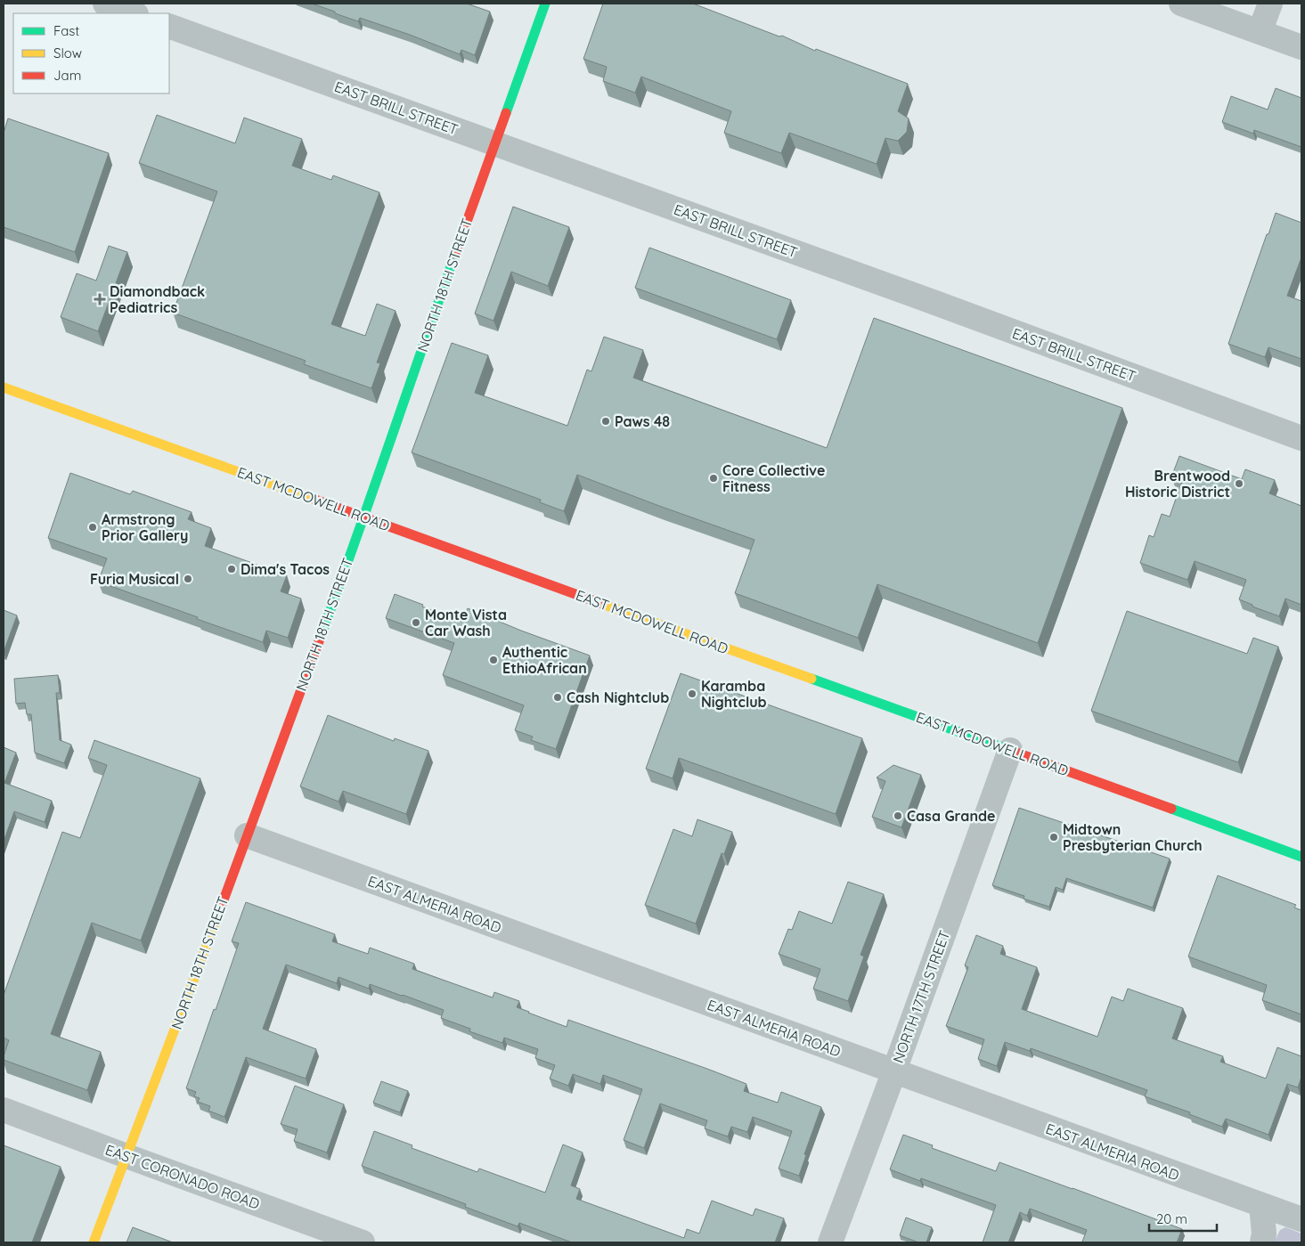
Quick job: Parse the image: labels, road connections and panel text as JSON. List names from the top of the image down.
{
  "streets": {
    "main road": ["NORTH 18TH STREET", "EAST MCDOWELL ROAD"],
    "street": [
      "EAST BRILL STREET",
      "EAST ALMERIA ROAD",
      "NORTH 17TH STREET",
      "EAST CORONADO ROAD"
    ]
  },
  "crossings": [
    ["EAST BRILL STREET", "NORTH 18TH STREET"],
    ["NORTH 18TH STREET", "EAST MCDOWELL ROAD"],
    ["NORTH 18TH STREET", "EAST ALMERIA ROAD"],
    ["NORTH 18TH STREET", "EAST CORONADO ROAD"],
    ["EAST MCDOWELL ROAD", "NORTH 17TH STREET"],
    ["EAST ALMERIA ROAD", "NORTH 17TH STREET"]
  ],
  "places": {
    "health": ["Diamondback Pediatrics"],
    "other": [
      "Paws 48",
      "Core Collective Fitness",
      "Brentwood Historic District",
      "Armstrong Prior Gallery",
      "Dima's Tacos",
      "Furia Musical",
      "Monte Vista Car Wash",
      "Authentic EthioAfrican",
      "Karamba Nightclub",
      "Cash Nightclub",
      "Casa Grande",
      "Midtown Presbyterian Church"
    ]
  },
  "legend": ["Fast", "Slow", "Jam"],
  "scale_bar": "20 m"
}
